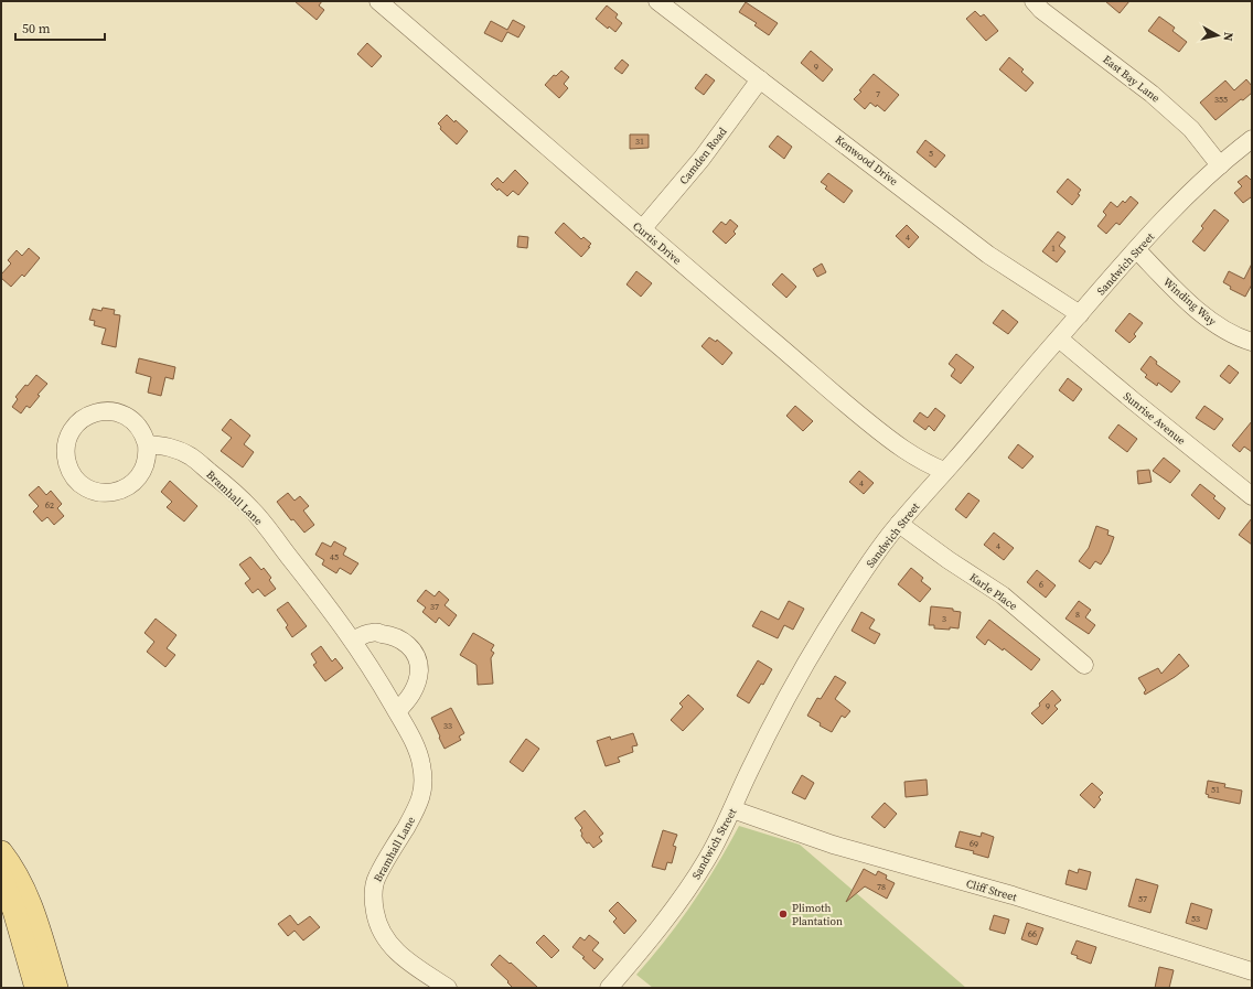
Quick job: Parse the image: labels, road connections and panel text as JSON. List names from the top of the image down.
{
  "streets": {
    "street": [
      "East Bay Lane",
      "Camden Road",
      "Kenwood Drive",
      "Curtis Drive",
      "Sandwich Street",
      "Winding Way",
      "Sunrise Avenue",
      "Bramhall Lane",
      "Karle Place",
      "Cliff Street"
    ]
  },
  "crossings": [
    ["East Bay Lane", "Sandwich Street"],
    ["Camden Road", "Kenwood Drive"],
    ["Camden Road", "Curtis Drive"],
    ["Kenwood Drive", "Sandwich Street"],
    ["Curtis Drive", "Sandwich Street"],
    ["Sandwich Street", "Winding Way"],
    ["Sandwich Street", "Sunrise Avenue"],
    ["Sandwich Street", "Karle Place"],
    ["Sandwich Street", "Cliff Street"]
  ],
  "places": ["Plimoth Plantation"],
  "house_numbers": [
    "9",
    "7",
    "355",
    "31",
    "5",
    "4",
    "1",
    "4",
    "62",
    "4",
    "45",
    "6",
    "37",
    "8",
    "3",
    "9",
    "33",
    "51",
    "69",
    "78",
    "57",
    "53",
    "66"
  ],
  "scale_bar": "50 m",
  "north": "right"
}
